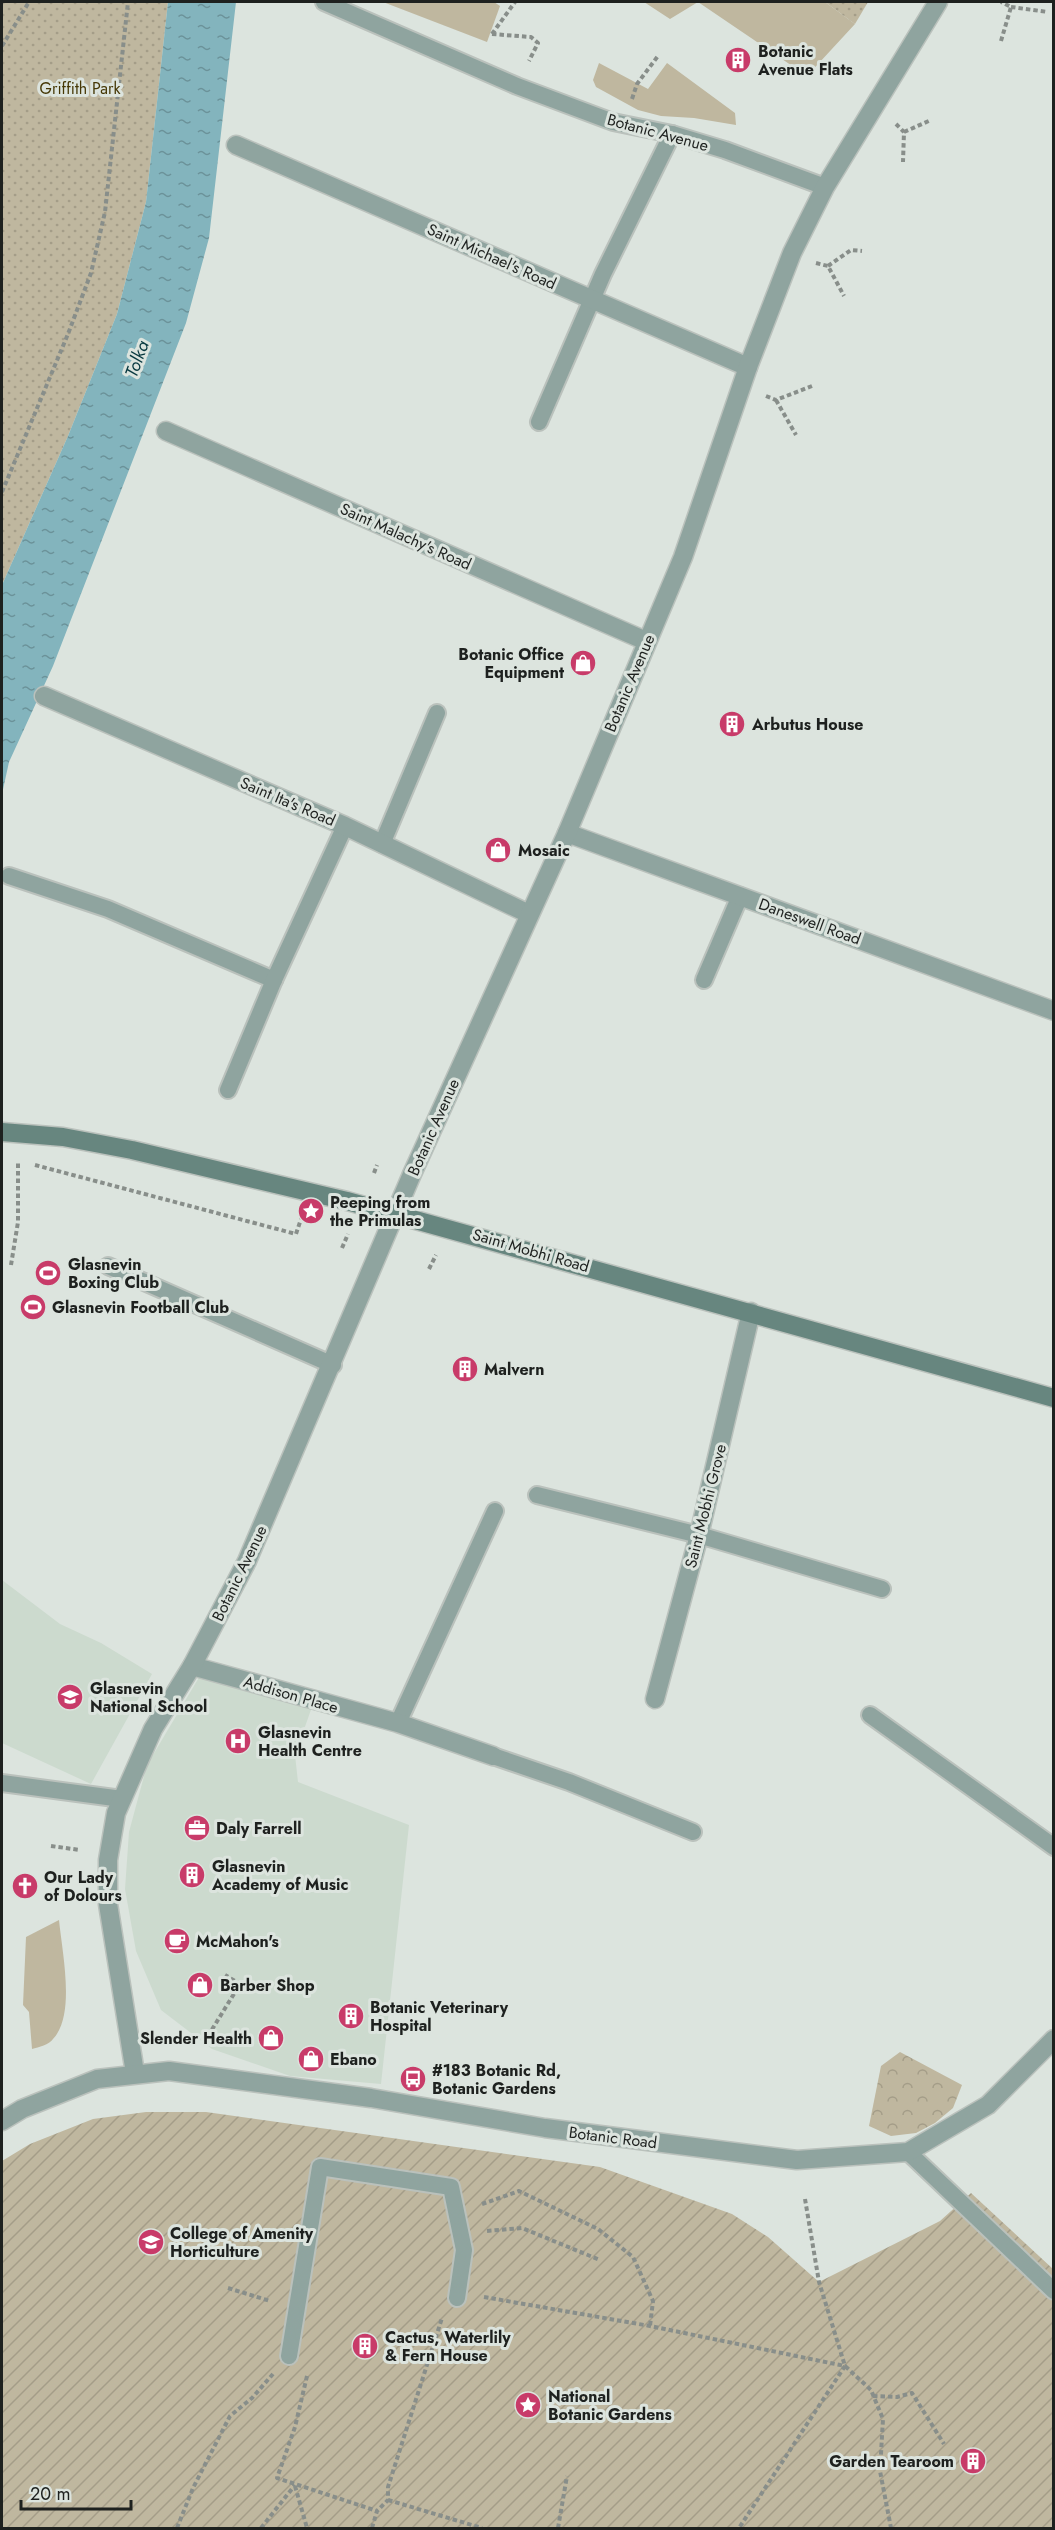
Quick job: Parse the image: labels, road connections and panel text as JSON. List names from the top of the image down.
{
  "streets": {
    "main road": ["Saint Mobhi Road"],
    "street": [
      "Botanic Avenue",
      "Saint Michael's Road",
      "Saint Malachy's Road",
      "Saint Ita's Road",
      "Daneswell Road",
      "Saint Mobhi Grove",
      "Addison Place",
      "Botanic Road"
    ]
  },
  "crossings": [
    ["Botanic Avenue", "Saint Michael's Road"],
    ["Botanic Avenue", "Saint Malachy's Road"],
    ["Botanic Avenue", "Saint Ita's Road"],
    ["Botanic Avenue", "Daneswell Road"],
    ["Botanic Avenue", "Saint Mobhi Road"],
    ["Botanic Avenue", "Addison Place"],
    ["Botanic Avenue", "Botanic Road"],
    ["Saint Mobhi Road", "Saint Mobhi Grove"]
  ],
  "water": ["Tolka"],
  "parks": ["Griffith Park"],
  "places": {
    "building": [
      "Botanic Avenue Flats",
      "Arbutus House",
      "Malvern",
      "Glasnevin Academy of Music",
      "Botanic Veterinary Hospital",
      "Cactus, Waterlily & Fern House",
      "Garden Tearoom"
    ],
    "shop": [
      "Botanic Office Equipment",
      "Mosaic",
      "Barber Shop",
      "Slender Health",
      "Ebano"
    ],
    "place": ["Peeping from the Primulas", "National Botanic Gardens"],
    "sports": ["Glasnevin Boxing Club", "Glasnevin Football Club"],
    "school or university": ["Glasnevin National School", "College of Amenity Horticulture"],
    "hospital": ["Glasnevin Health Centre"],
    "office": ["Daly Farrell"],
    "church": ["Our Lady of Dolours"],
    "cafe": ["McMahon's"],
    "bus stop": ["#183 Botanic Rd, Botanic Gardens"]
  },
  "scale_bar": "20 m"
}
